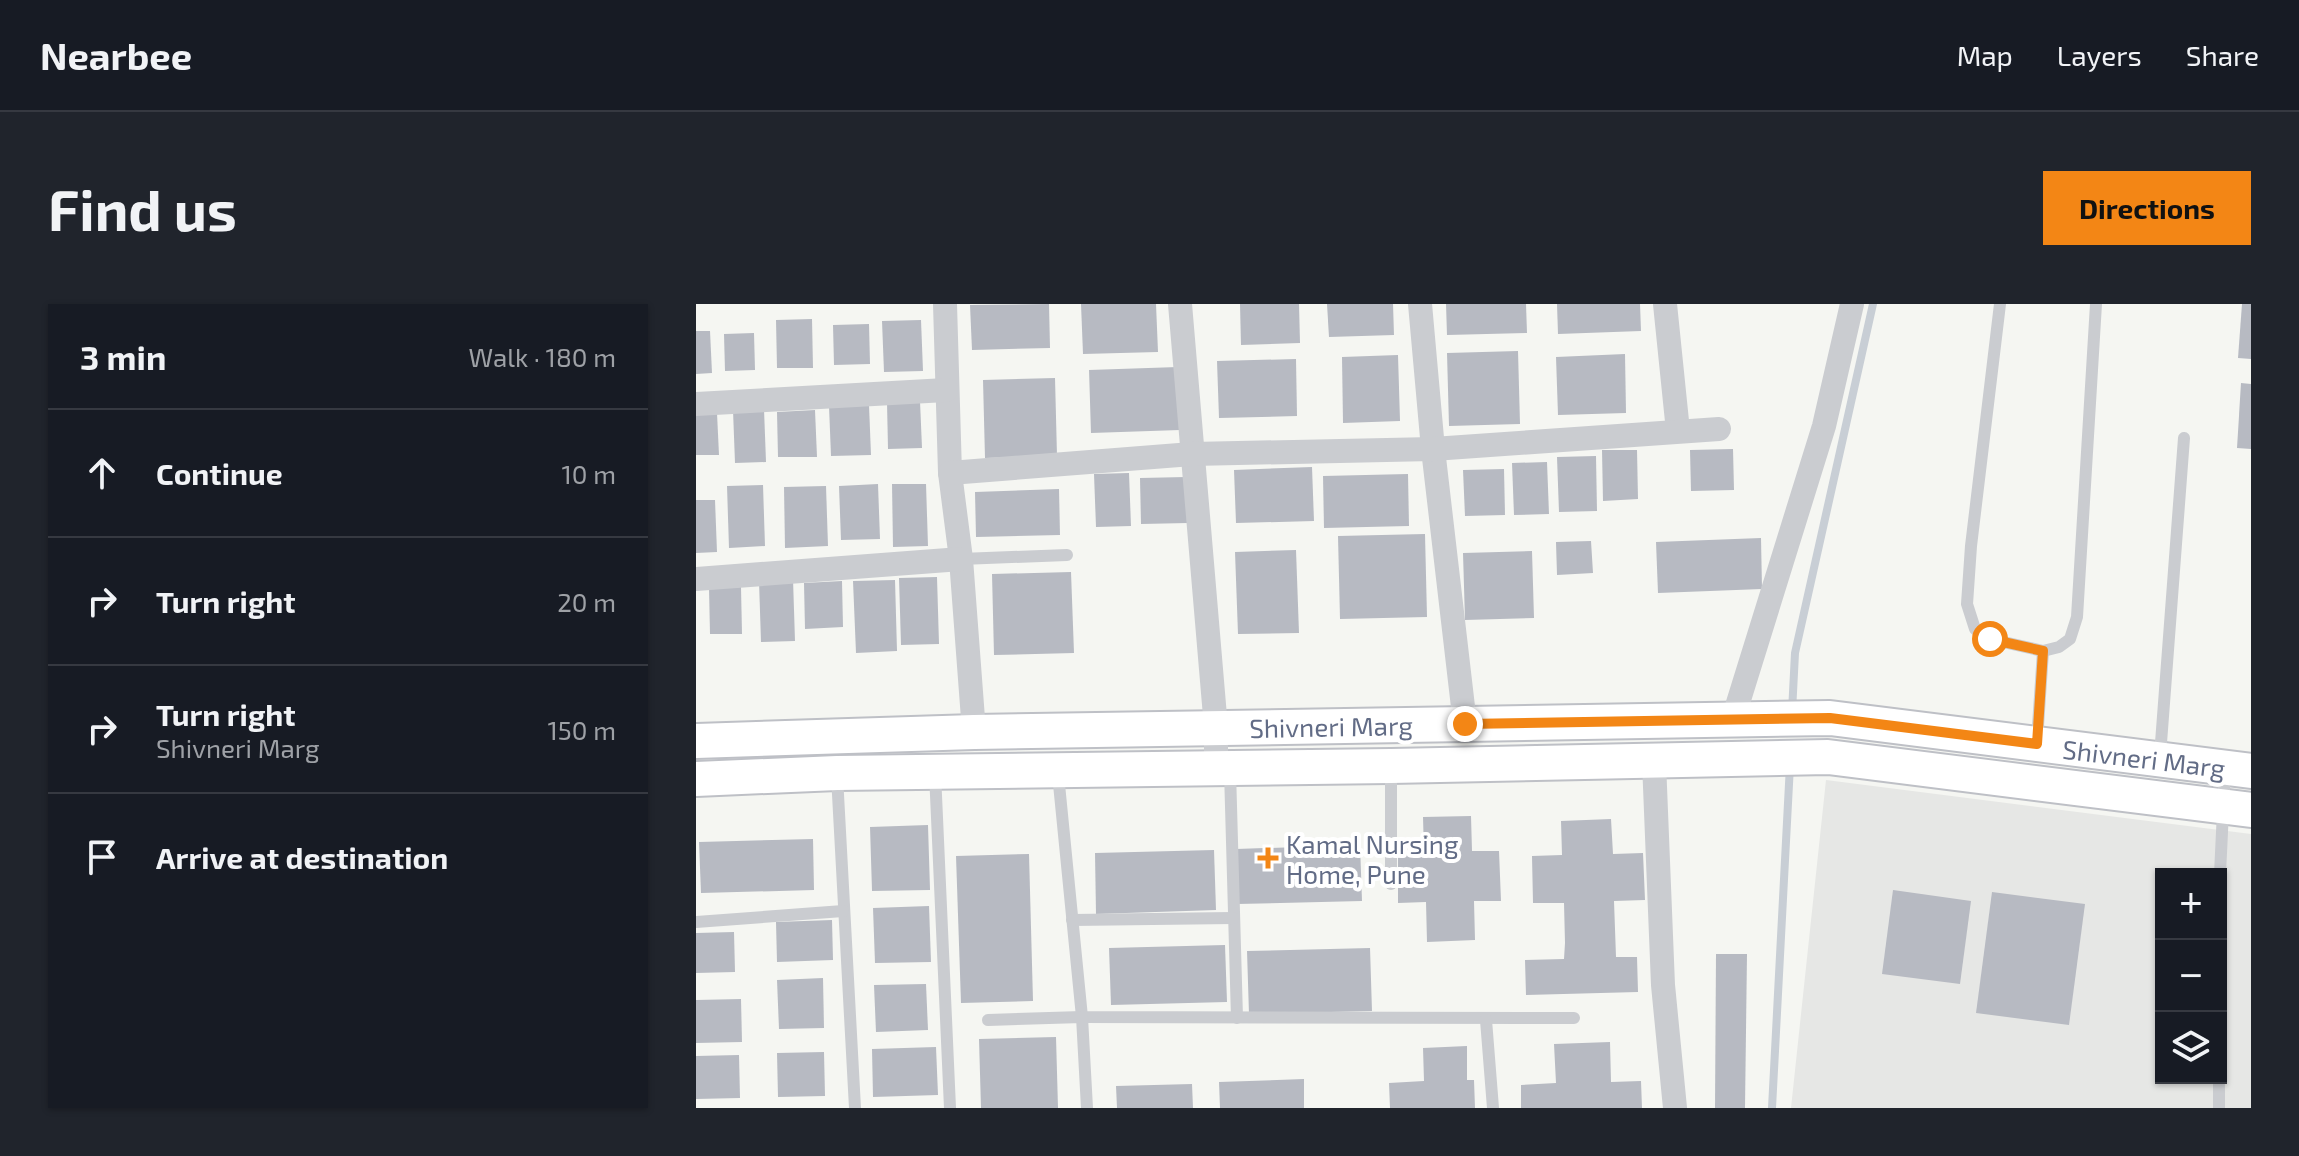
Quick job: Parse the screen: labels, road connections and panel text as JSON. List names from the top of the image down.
{
  "streets": {
    "main road": ["Shivneri Marg"]
  },
  "places": {
    "health": ["Kamal Nursing Home, Pune"]
  },
  "page": {
    "header": "Nearbee",
    "nav": ["Map", "Layers", "Share"],
    "buttons": "Directions",
    "title": "Find us",
    "heading": ["3 min", "Walk · 180 m"],
    "list": [
      ["Continue", "10 m"],
      ["Turn right", "20 m"],
      ["Turn right", "Shivneri Marg", "150 m"],
      "Arrive at destination"
    ],
    "map_buttons": ["+", "−"]
  }
}
